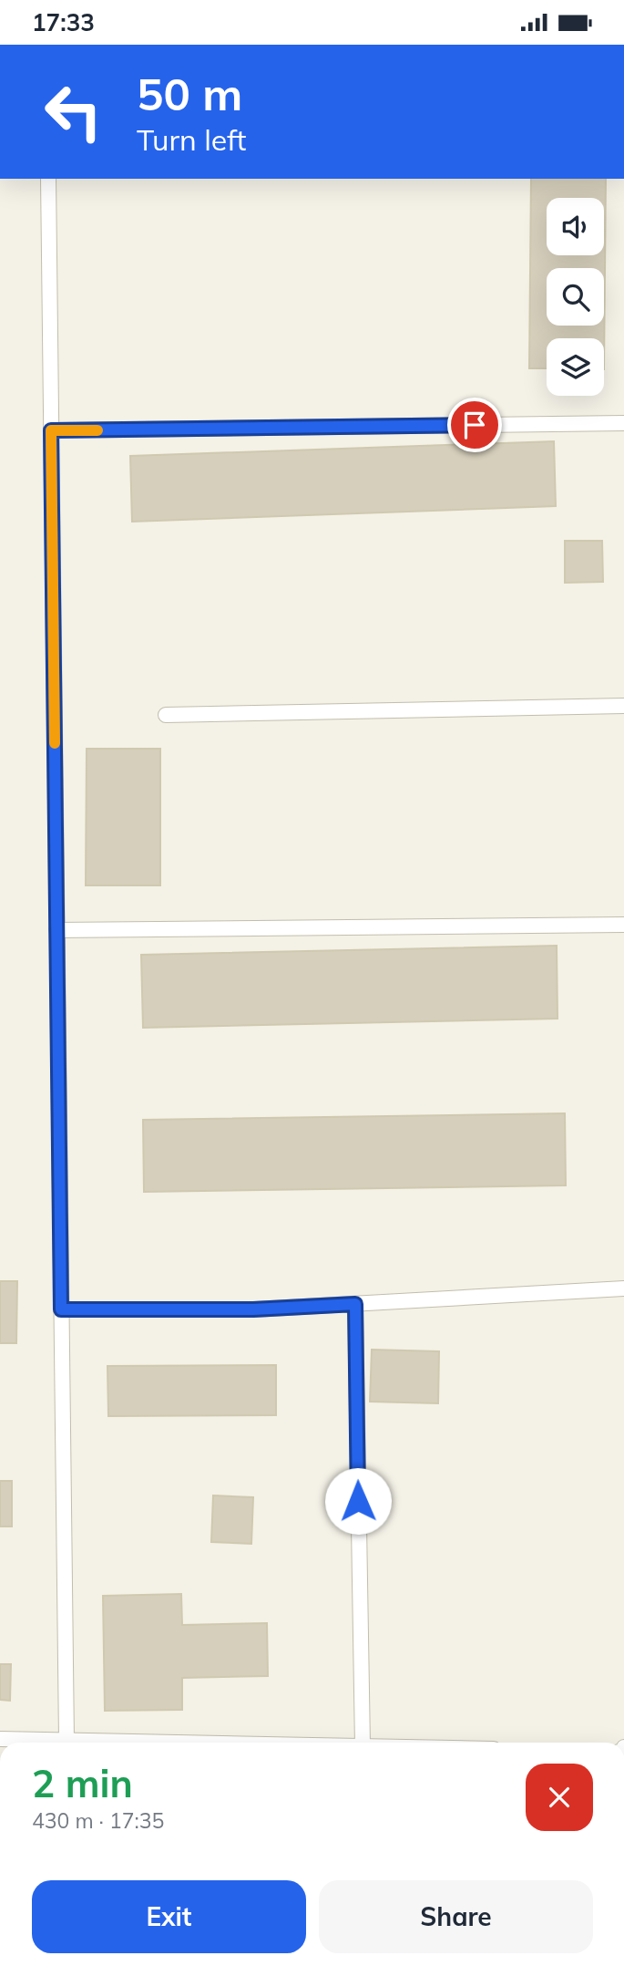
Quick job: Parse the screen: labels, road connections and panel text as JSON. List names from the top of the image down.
{
  "page": {
    "status": "17:33",
    "turn": ["50 m", "Turn left"],
    "heading": ["2 min", "430 m · 17:35"],
    "buttons": ["Exit", "Share"]
  }
}
